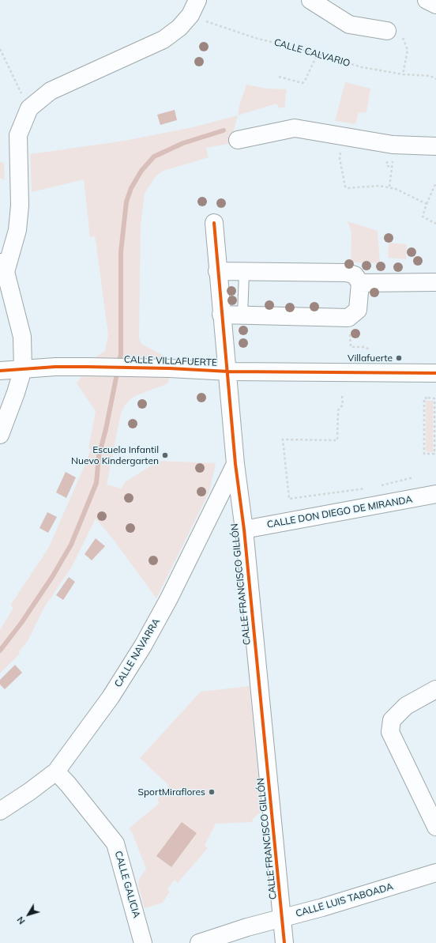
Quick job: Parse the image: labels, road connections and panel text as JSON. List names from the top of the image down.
{
  "streets": {
    "street": [
      "CALLE VILLAFUERTE",
      "CALLE DON DIEGO DE MIRANDA",
      "CALLE FRANCISCO GILLÓN",
      "CALLE NAVARRA",
      "CALLE GALICIA",
      "CALLE LUIS TABOADA"
    ],
    "path": ["CALLE CALVARIO"]
  },
  "crossings": [
    ["CALLE VILLAFUERTE", "CALLE FRANCISCO GILLÓN"],
    ["CALLE DON DIEGO DE MIRANDA", "CALLE FRANCISCO GILLÓN"],
    ["CALLE FRANCISCO GILLÓN", "CALLE NAVARRA"],
    ["CALLE FRANCISCO GILLÓN", "CALLE LUIS TABOADA"],
    ["CALLE NAVARRA", "CALLE GALICIA"]
  ],
  "places": ["Villafuerte", "Escuela Infantil Nuevo Kindergarten", "SportMiraflores"],
  "north": "bottom left"
}
